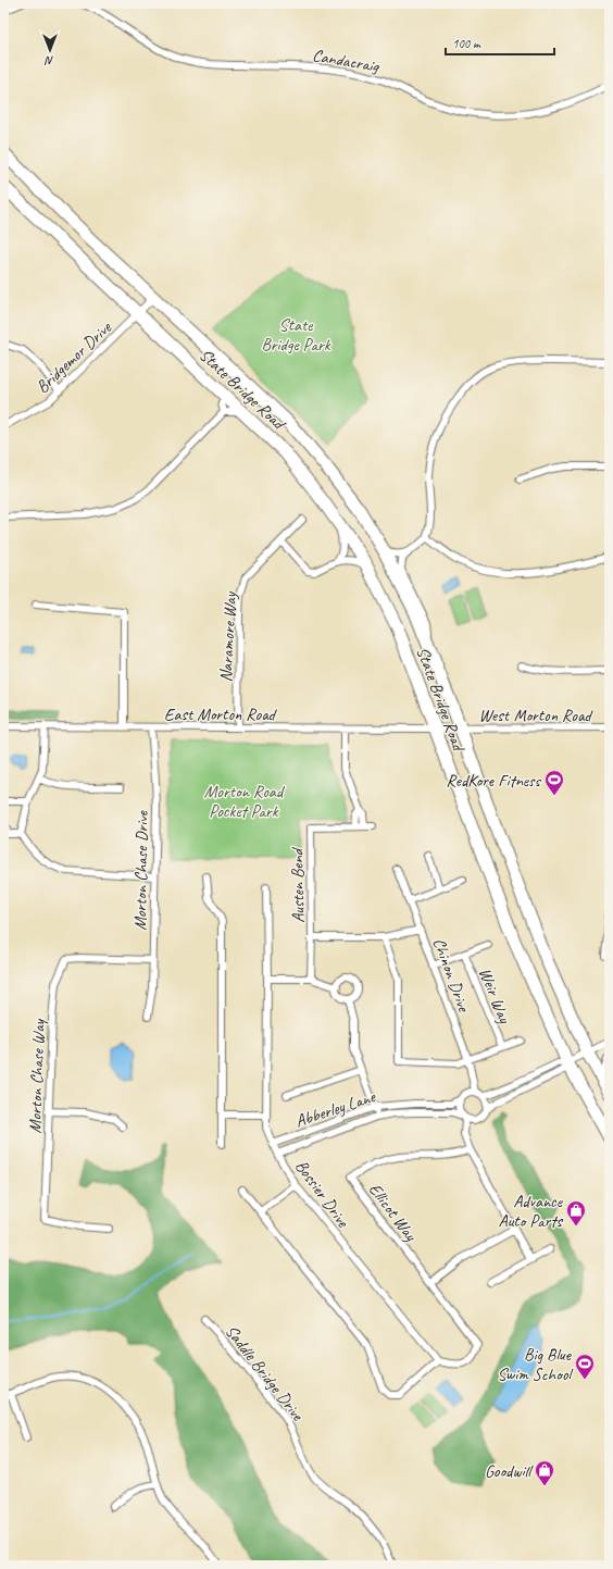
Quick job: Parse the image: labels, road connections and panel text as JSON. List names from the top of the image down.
{
  "streets": {
    "highway": ["State Bridge Road"],
    "street": [
      "Candacraig",
      "Bridgemor Drive",
      "Naramore Way",
      "East Morton Road",
      "West Morton Road",
      "Morton Chase Drive",
      "Austen Bend",
      "Chinon Drive",
      "Weir Way",
      "Morton Chase Way",
      "Abberley Lane",
      "Bossier Drive",
      "Ellicot Way",
      "Saddle Bridge Drive"
    ]
  },
  "crossings": [
    ["Bridgemor Drive", "State Bridge Road"],
    ["State Bridge Road", "East Morton Road"],
    ["State Bridge Road", "West Morton Road"],
    ["Naramore Way", "East Morton Road"],
    ["East Morton Road", "West Morton Road"],
    ["East Morton Road", "Morton Chase Drive"],
    ["Morton Chase Drive", "Morton Chase Way"],
    ["Chinon Drive", "Abberley Lane"],
    ["Abberley Lane", "Bossier Drive"],
    ["Bossier Drive", "Ellicot Way"]
  ],
  "parks": ["State Bridge Park", "Morton Road Pocket Park"],
  "places": {
    "sports": ["RedKore Fitness", "Big Blue Swim School"],
    "shop": ["Advance Auto Parts", "Goodwill"]
  },
  "scale_bar": "100 m",
  "north": "bottom"
}
